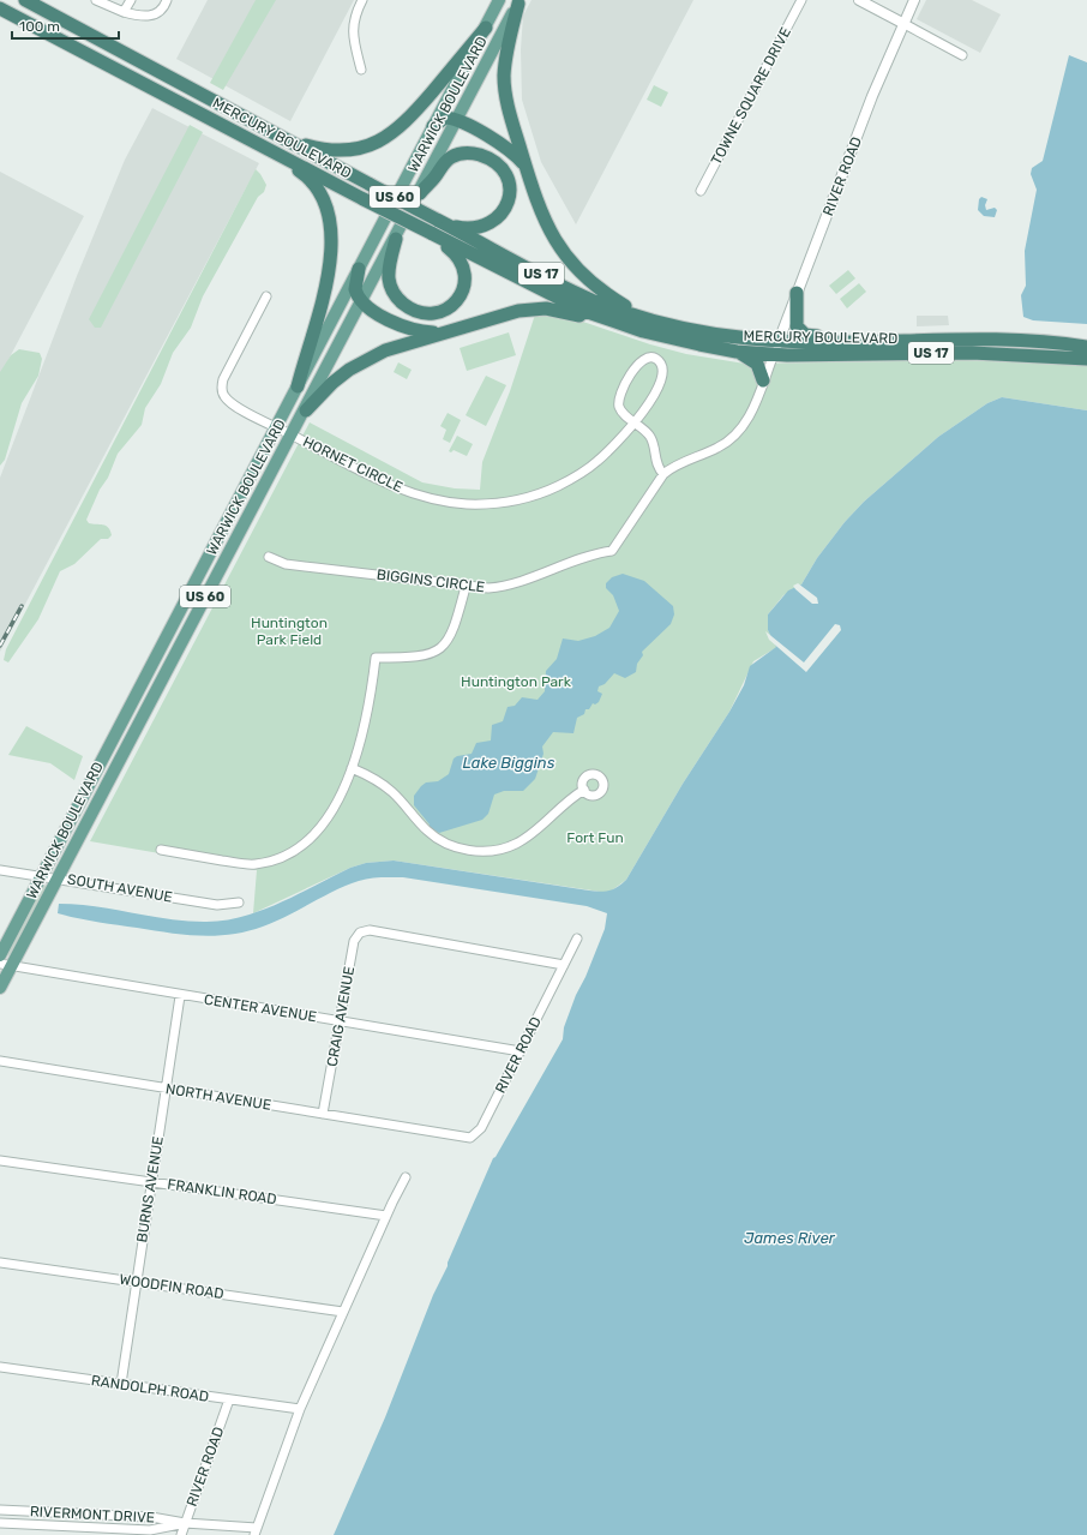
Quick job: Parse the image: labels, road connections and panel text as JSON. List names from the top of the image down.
{
  "streets": {
    "highway": ["MERCURY BOULEVARD", "US 17"],
    "main road": ["WARWICK BOULEVARD", "US 60"],
    "street": [
      "TOWNE SQUARE DRIVE",
      "RIVER ROAD",
      "HORNET CIRCLE",
      "BIGGINS CIRCLE",
      "SOUTH AVENUE",
      "CENTER AVENUE",
      "CRAIG AVENUE",
      "NORTH AVENUE",
      "BURNS AVENUE",
      "FRANKLIN ROAD",
      "WOODFIN ROAD",
      "RANDOLPH ROAD",
      "RIVERMONT DRIVE"
    ]
  },
  "crossings": [
    ["WARWICK BOULEVARD", "HORNET CIRCLE"],
    ["WARWICK BOULEVARD", "SOUTH AVENUE"],
    ["WARWICK BOULEVARD", "CENTER AVENUE"],
    ["MERCURY BOULEVARD", "RIVER ROAD"],
    ["RIVER ROAD", "CENTER AVENUE"],
    ["RIVER ROAD", "CRAIG AVENUE"],
    ["RIVER ROAD", "NORTH AVENUE"],
    ["RIVER ROAD", "RANDOLPH ROAD"],
    ["RIVER ROAD", "RIVERMONT DRIVE"],
    ["CENTER AVENUE", "CRAIG AVENUE"],
    ["CENTER AVENUE", "BURNS AVENUE"],
    ["CRAIG AVENUE", "NORTH AVENUE"],
    ["NORTH AVENUE", "BURNS AVENUE"],
    ["BURNS AVENUE", "FRANKLIN ROAD"],
    ["BURNS AVENUE", "WOODFIN ROAD"],
    ["BURNS AVENUE", "RANDOLPH ROAD"]
  ],
  "water": ["Lake Biggins", "James River"],
  "parks": ["Huntington Park Field", "Huntington Park", "Fort Fun"],
  "scale_bar": "100 m"
}
